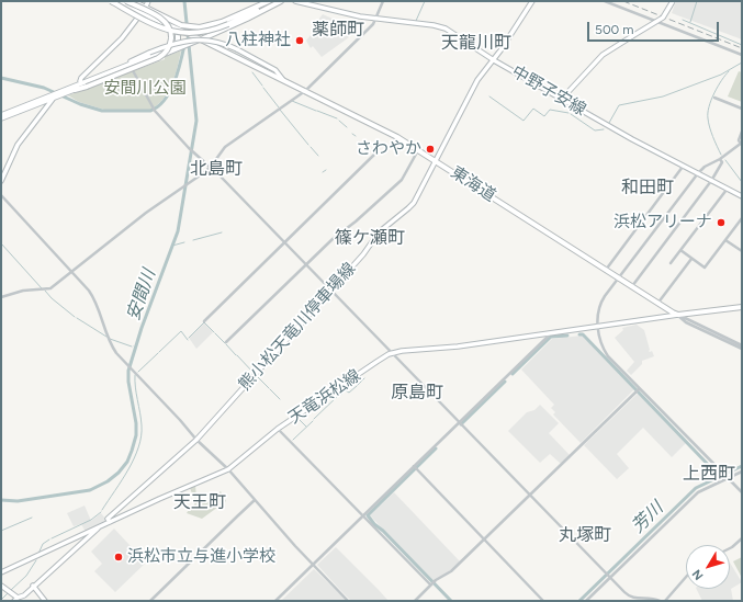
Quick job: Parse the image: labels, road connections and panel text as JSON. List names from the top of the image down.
{
  "streets": {
    "highway": ["東海道"],
    "main road": ["中野子安線", "熊小松天竜川停車場線", "天竜浜松線"]
  },
  "crossings": [
    ["中野子安線", "熊小松天竜川停車場線"],
    ["東海道", "熊小松天竜川停車場線"],
    ["東海道", "天竜浜松線"],
    ["熊小松天竜川停車場線", "天竜浜松線"]
  ],
  "districts": [
    "薬師町",
    "天龍川町",
    "北島町",
    "和田町",
    "篠ケ瀬町",
    "原島町",
    "上西町",
    "天王町",
    "丸塚町"
  ],
  "water": ["安間川", "芳川"],
  "parks": ["安間川公園"],
  "places": [
    "八柱神社",
    "さわやか",
    "浜松アリーナ",
    "浜松市立与進小学校"
  ],
  "scale_bar": "500 m",
  "north": "bottom left"
}
